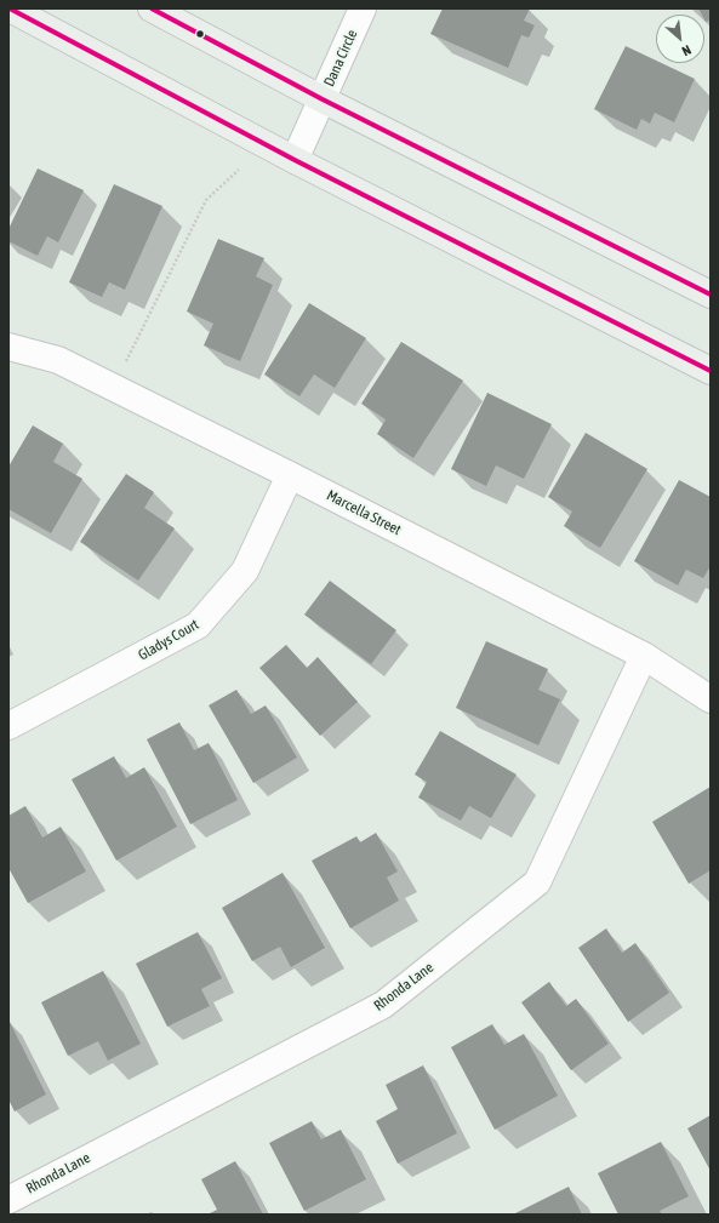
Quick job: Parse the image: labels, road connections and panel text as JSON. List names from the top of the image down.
{
  "streets": {
    "street": [
      "Dana Circle",
      "Marcella Street",
      "Gladys Court",
      "Rhonda Lane"
    ]
  },
  "crossings": [
    ["Marcella Street", "Gladys Court"],
    ["Marcella Street", "Rhonda Lane"]
  ],
  "north": "bottom right"
}
